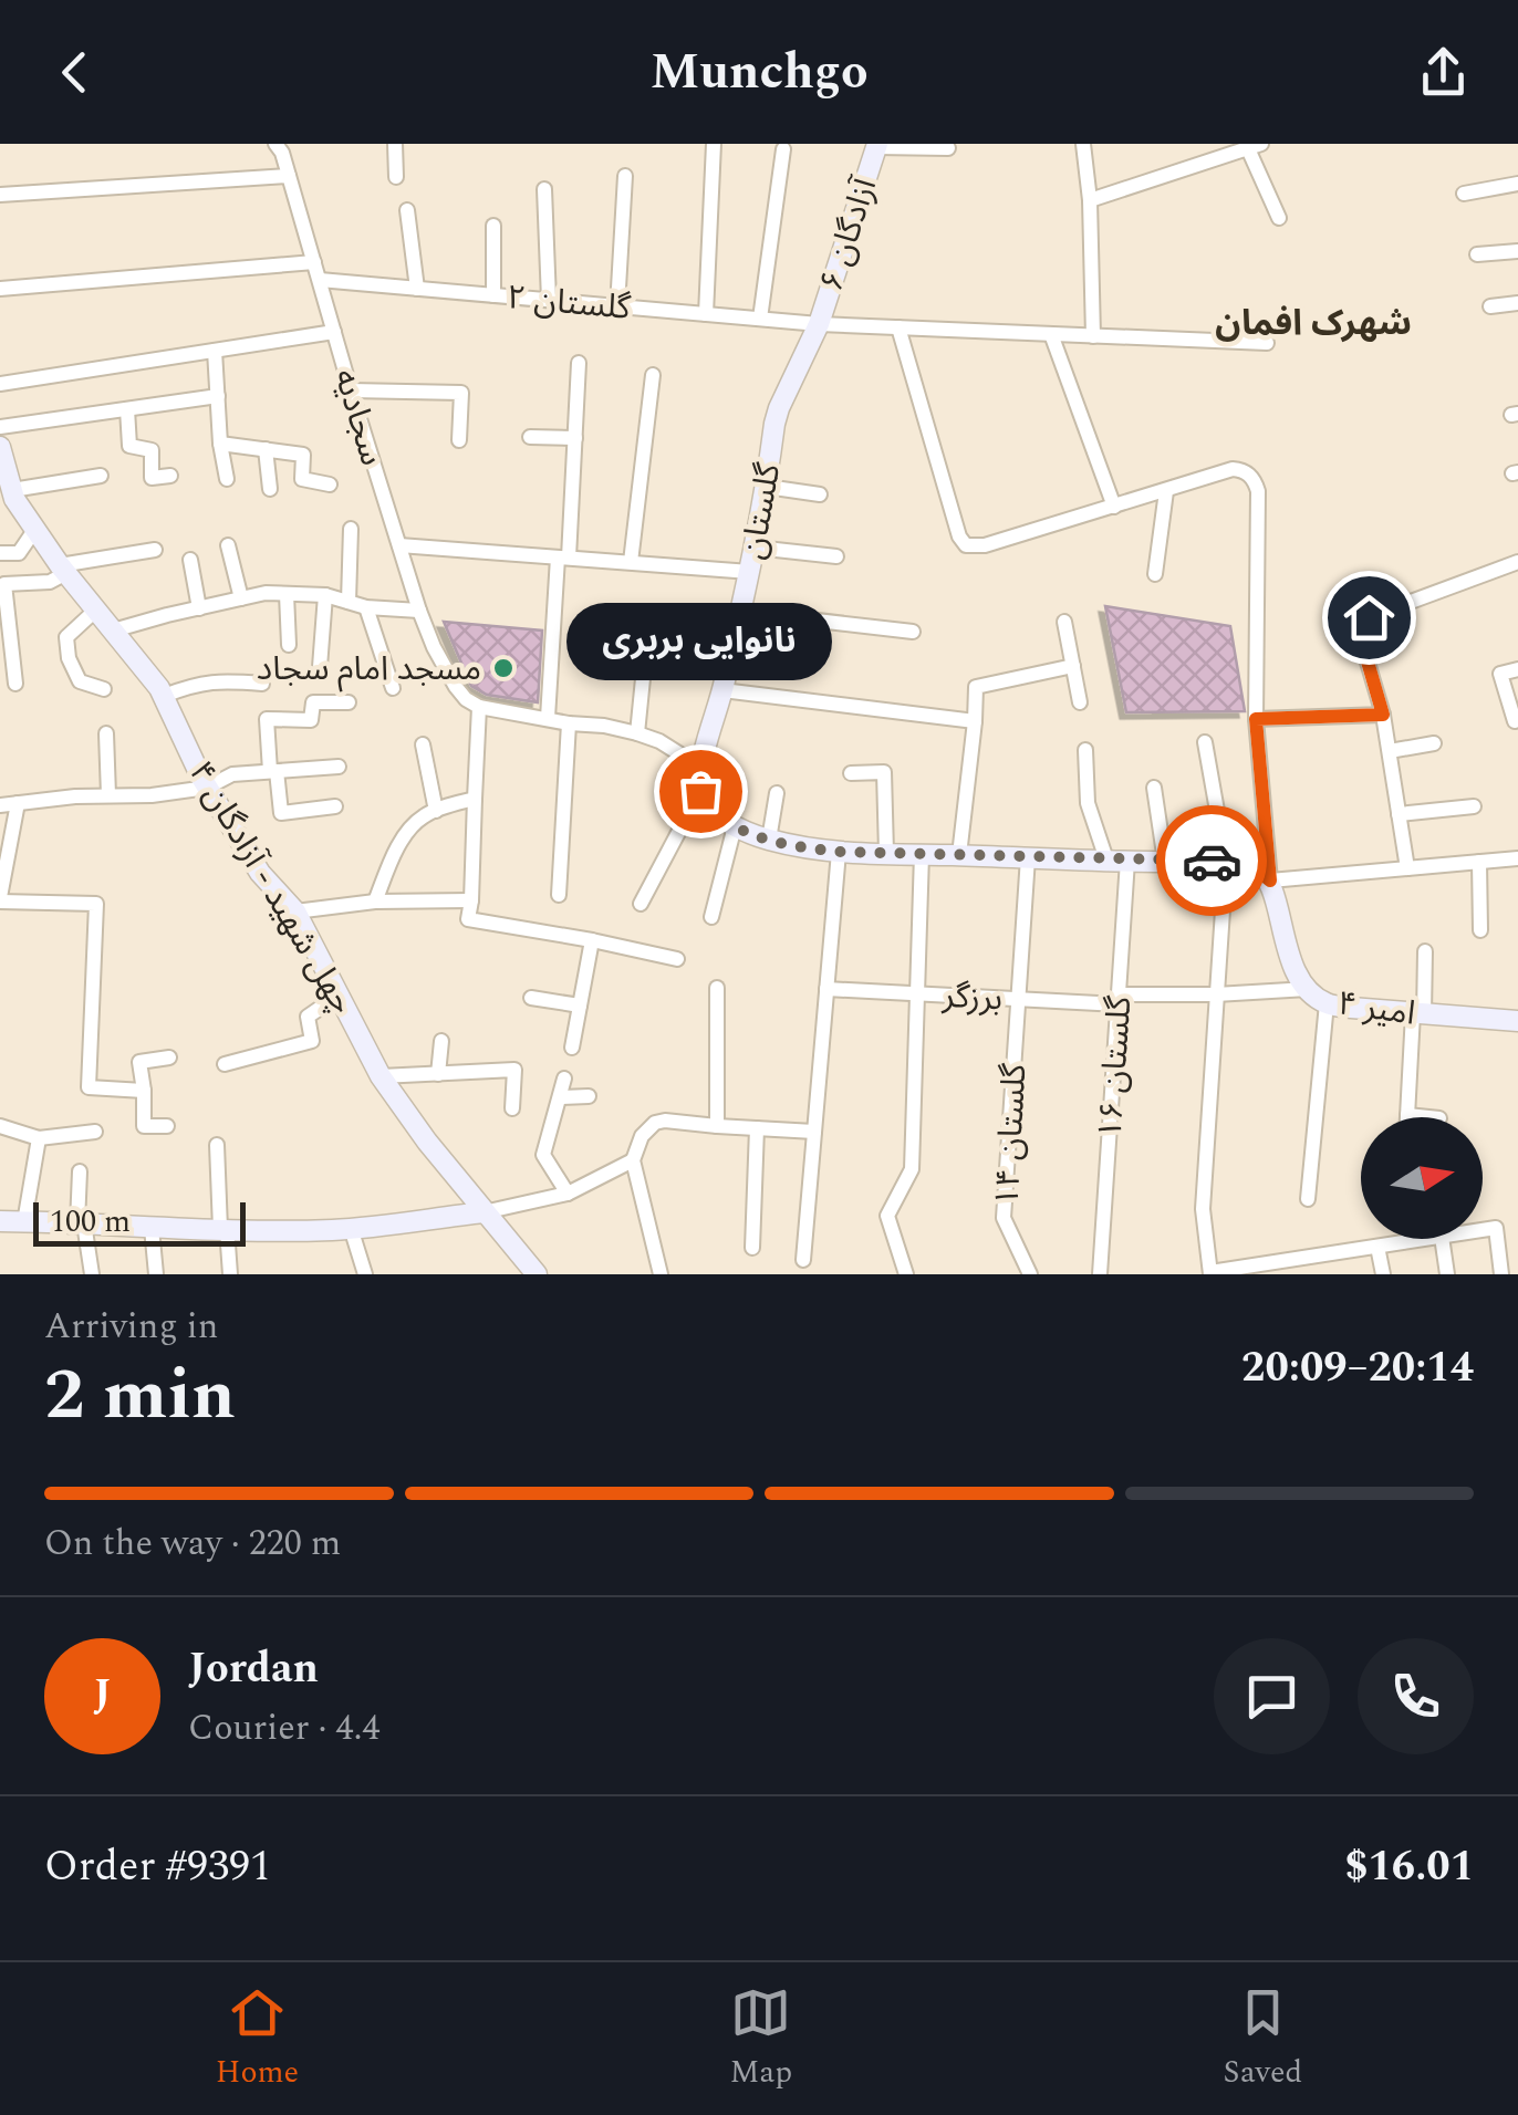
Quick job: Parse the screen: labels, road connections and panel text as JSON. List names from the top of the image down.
{
  "streets": {
    "street": [
      "آزادگان ۶",
      "گلستان ۲",
      "سجادیه",
      "گلستان",
      "چهل شهید - آزادگان ۴",
      "برزگر",
      "امیر ۴",
      "گلستان ۱۶",
      "گلستان ۱۴"
    ]
  },
  "crossings": [
    ["آزادگان ۶", "گلستان ۲"],
    ["آزادگان ۶", "گلستان"],
    ["گلستان ۲", "سجادیه"],
    ["گلستان ۲", "گلستان"],
    ["برزگر", "امیر ۴"],
    ["برزگر", "گلستان ۱۶"],
    ["برزگر", "گلستان ۱۴"]
  ],
  "districts": ["شهرک افمان"],
  "places": ["مسجد امام سجاد", "نانوایی بربری"],
  "scale_bar": "100 m",
  "north": "right",
  "page": {
    "header": "Munchgo",
    "bubble": "نانوایی بربری",
    "scale": "100 m",
    "heading": ["2 min", "Arriving in", "20:09–20:14"],
    "panel": [
      "Jordan",
      "Courier · 4.4",
      "Order #9391",
      "$16.01"
    ],
    "bar": "On the way · 220 m",
    "round": "J",
    "tabs": ["Home", "Map", "Saved"]
  }
}
